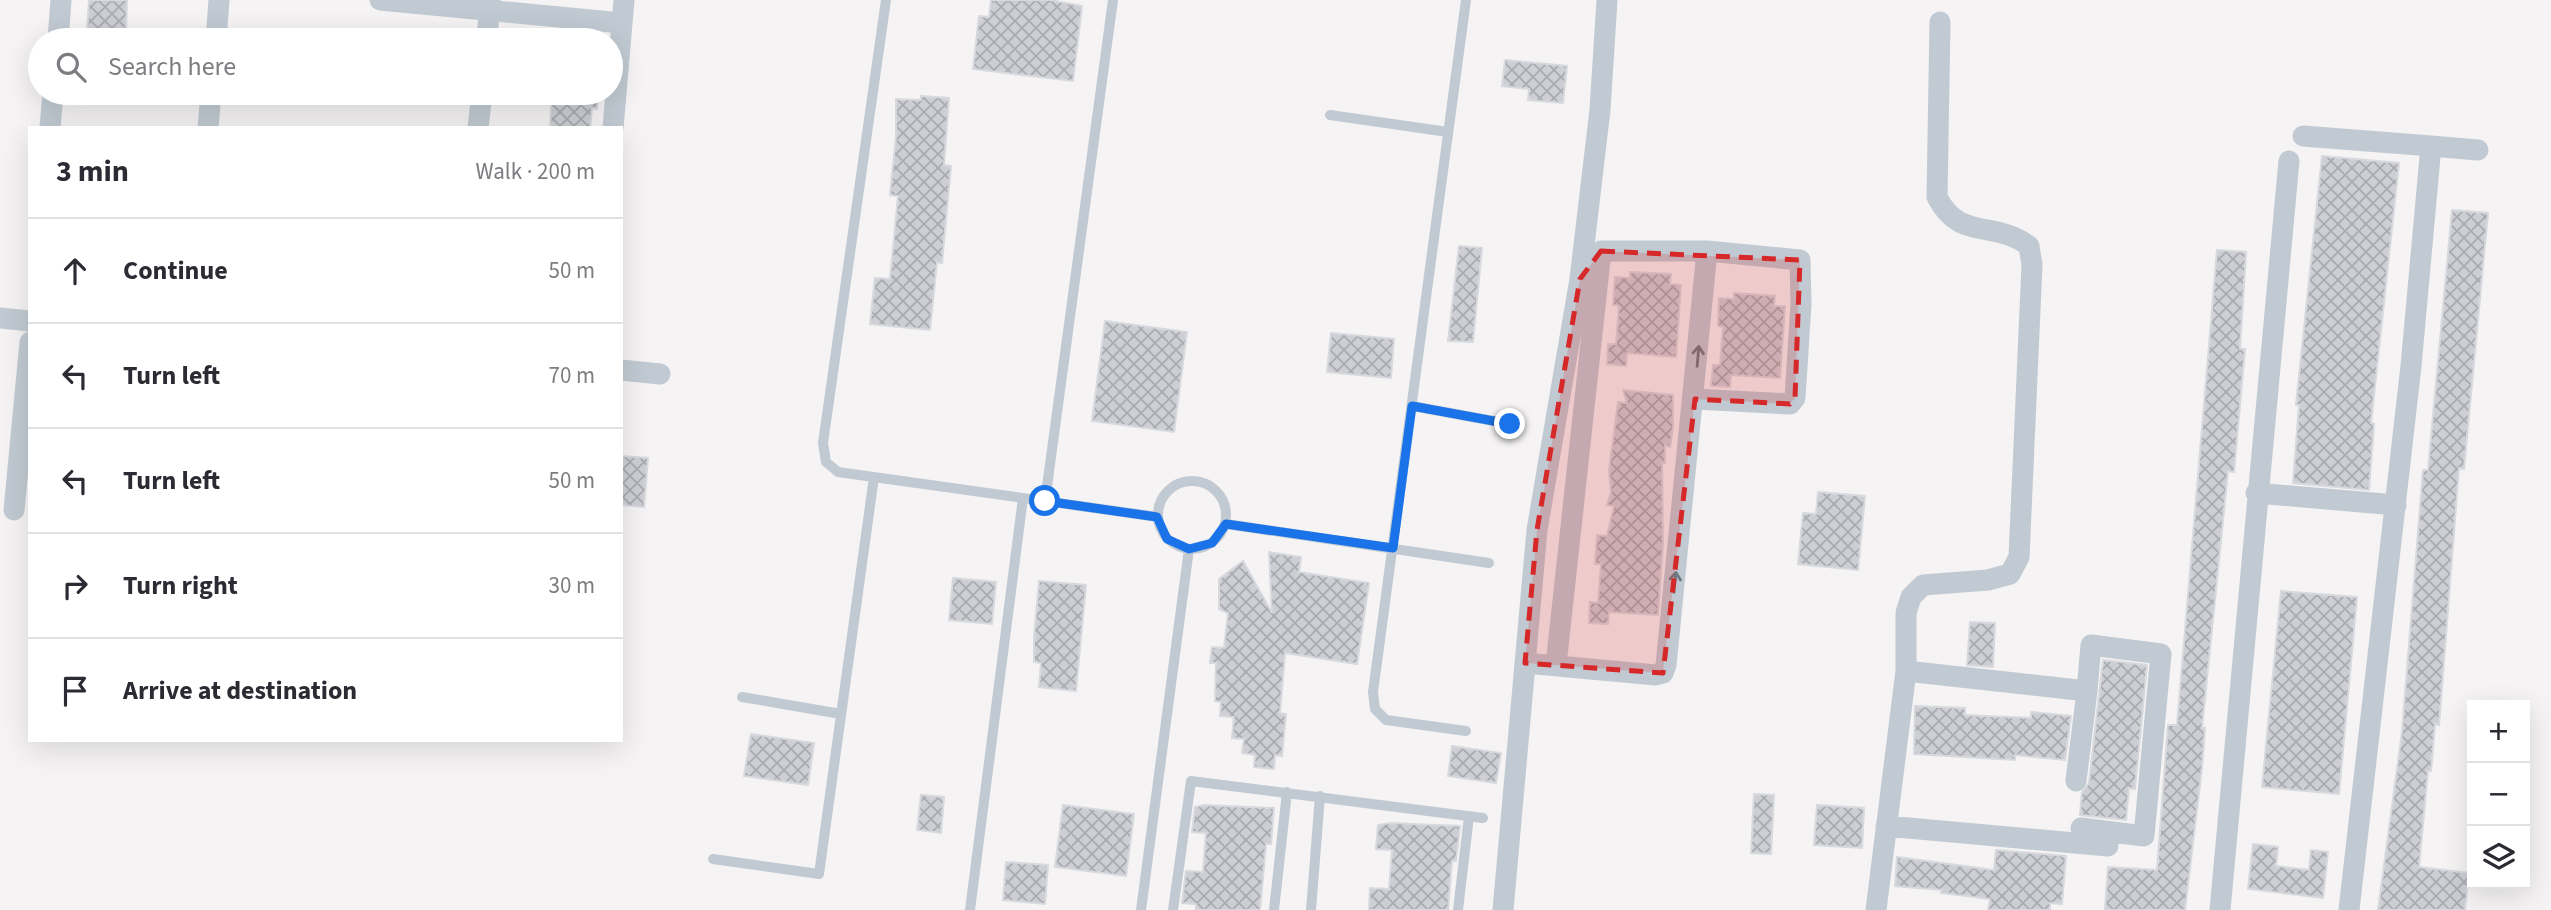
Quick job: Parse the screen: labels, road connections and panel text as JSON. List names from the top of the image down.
{
  "page": {
    "search": "Search here",
    "heading": ["3 min", "Walk · 200 m"],
    "list": [
      ["Continue", "50 m"],
      ["Turn left", "70 m"],
      ["Turn left", "50 m"],
      ["Turn right", "30 m"],
      "Arrive at destination"
    ],
    "map_buttons": ["+", "−"]
  }
}
